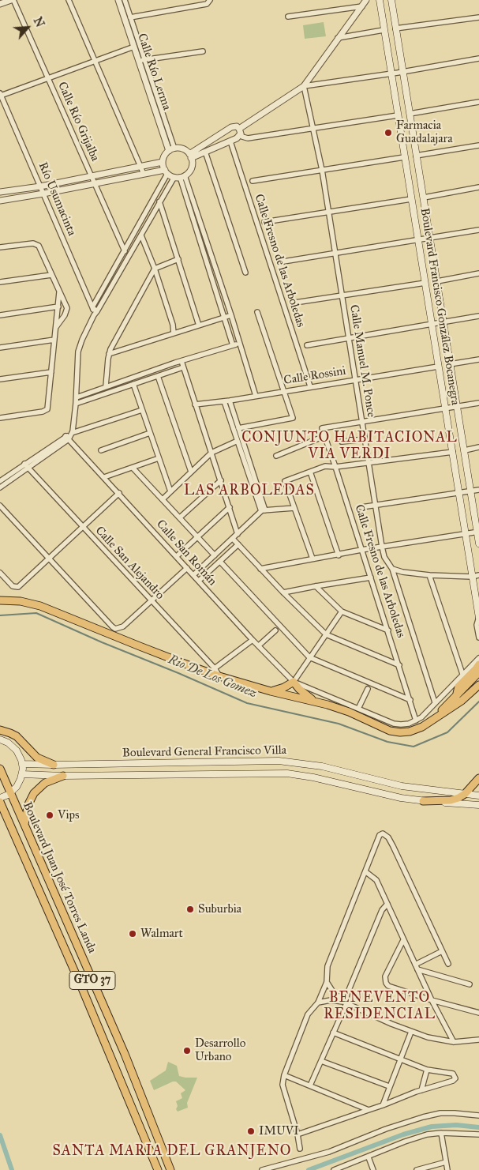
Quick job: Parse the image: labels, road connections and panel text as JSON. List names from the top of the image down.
{
  "streets": {
    "main road": [
      "Boulevard Francisco González Bocanegra",
      "Boulevard General Francisco Villa",
      "Boulevard Juan José Torres Landa",
      "GTO 37"
    ],
    "street": [
      "Calle Río Lerma",
      "Calle Río Grijalba",
      "Río Usumacinta",
      "Calle Fresno de las Arboledas",
      "Calle Manuel M. Ponce",
      "Calle Rossini",
      "Calle San Román",
      "Calle San Alejandro"
    ]
  },
  "crossings": [
    ["Calle Fresno de las Arboledas", "Calle Manuel M. Ponce"],
    ["Calle Fresno de las Arboledas", "Calle Rossini"],
    ["Boulevard Francisco González Bocanegra", "Calle Rossini"],
    ["Calle Manuel M. Ponce", "Calle Rossini"]
  ],
  "districts": [
    "CONJUNTO HABITACIONAL VIA VERDI",
    "LAS ARBOLEDAS",
    "BENEVENTO RESIDENCIAL",
    "SANTA MARIA DEL GRANJENO"
  ],
  "water": ["Rio De Los Gomez"],
  "places": [
    "Farmacia Guadalajara",
    "Vips",
    "Suburbia",
    "Walmart",
    "Desarrollo Urbano",
    "IMUVI"
  ],
  "north": "top right"
}
